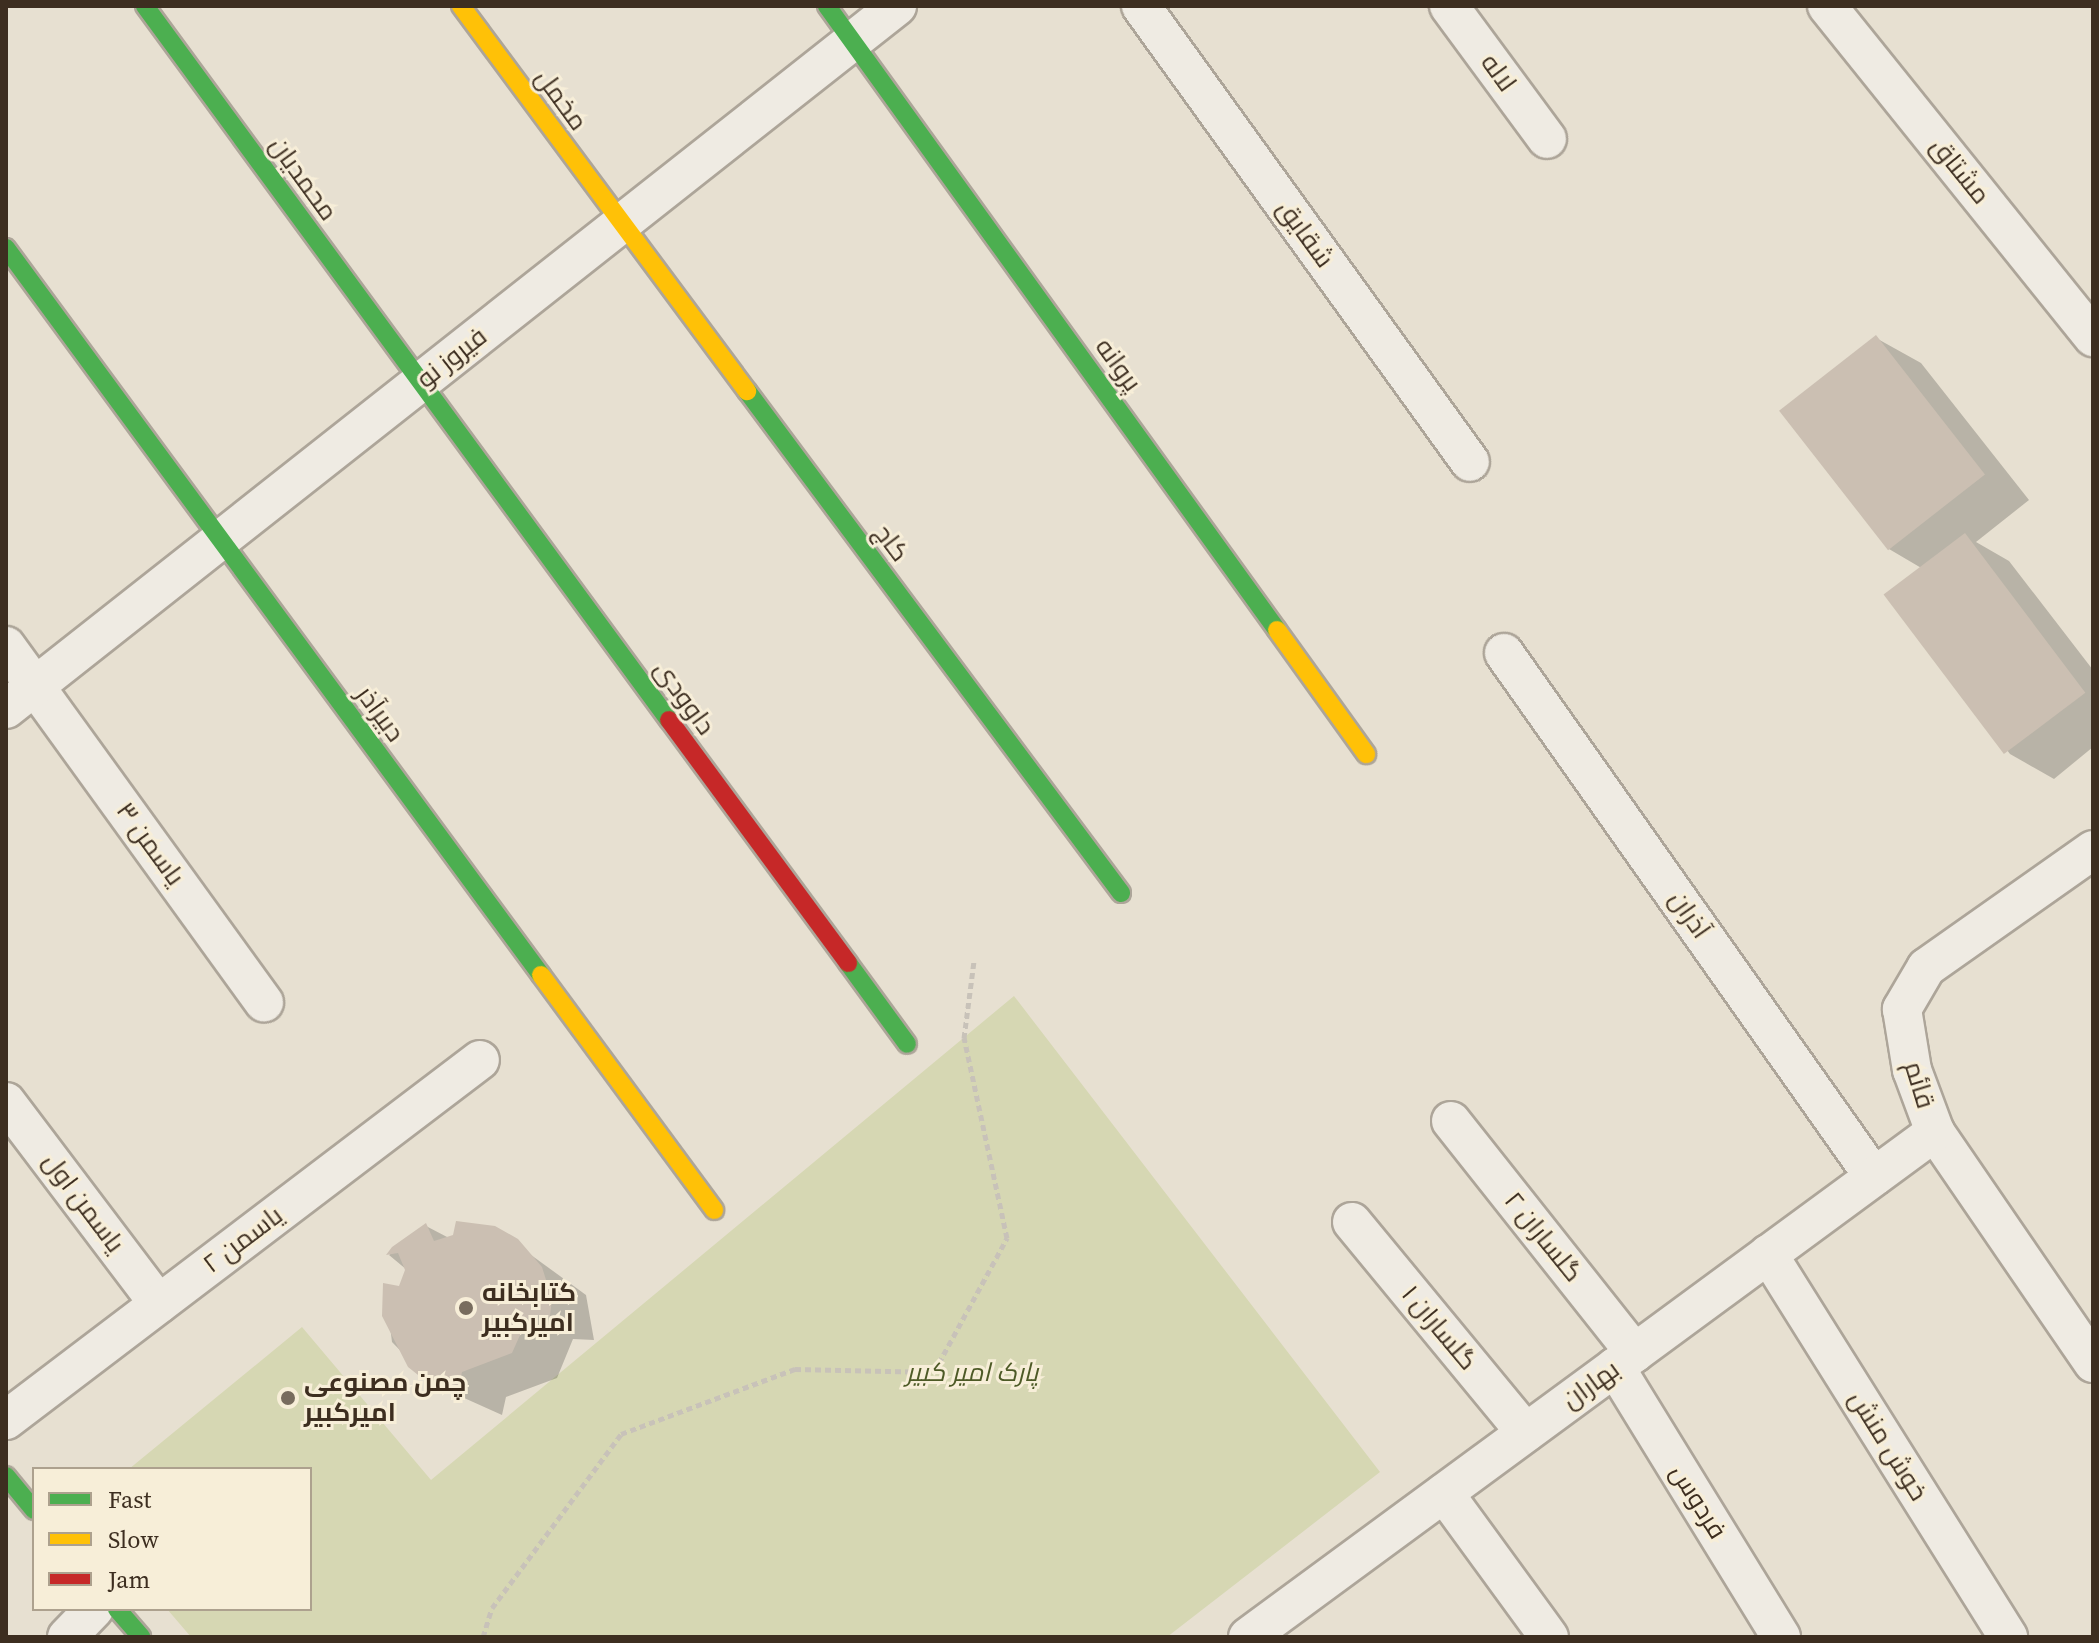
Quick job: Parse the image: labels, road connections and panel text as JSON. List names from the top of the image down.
{
  "streets": {
    "street": [
      "لاله",
      "مخمل",
      "مشتاق",
      "محمدیان",
      "شقایق",
      "فیروز نو",
      "پروانه",
      "کاج",
      "داوودی",
      "دبیرآذر",
      "یاسمن ۳",
      "آذران",
      "قائم",
      "یاسمن اول",
      "گلساران ۲",
      "یاسمن ۲",
      "گلساران ۱",
      "بهاران",
      "خوش منش",
      "فردوس"
    ]
  },
  "crossings": [
    ["مخمل", "فیروز نو"],
    ["مخمل", "کاج"],
    ["محمدیان", "فیروز نو"],
    ["محمدیان", "داوودی"],
    ["فیروز نو", "پروانه"],
    ["فیروز نو", "کاج"],
    ["فیروز نو", "داوودی"],
    ["فیروز نو", "دبیرآذر"],
    ["فیروز نو", "یاسمن ۳"],
    ["آذران", "بهاران"],
    ["قائم", "بهاران"],
    ["یاسمن اول", "یاسمن ۲"],
    ["گلساران ۲", "بهاران"],
    ["گلساران ۲", "فردوس"],
    ["گلساران ۱", "بهاران"],
    ["بهاران", "خوش منش"],
    ["بهاران", "فردوس"]
  ],
  "parks": ["پارک امیر کبیر"],
  "places": ["کتابخانه امیرکبیر", "چمن مصنوعی امیرکبیر"],
  "legend": ["Fast", "Slow", "Jam"]
}
